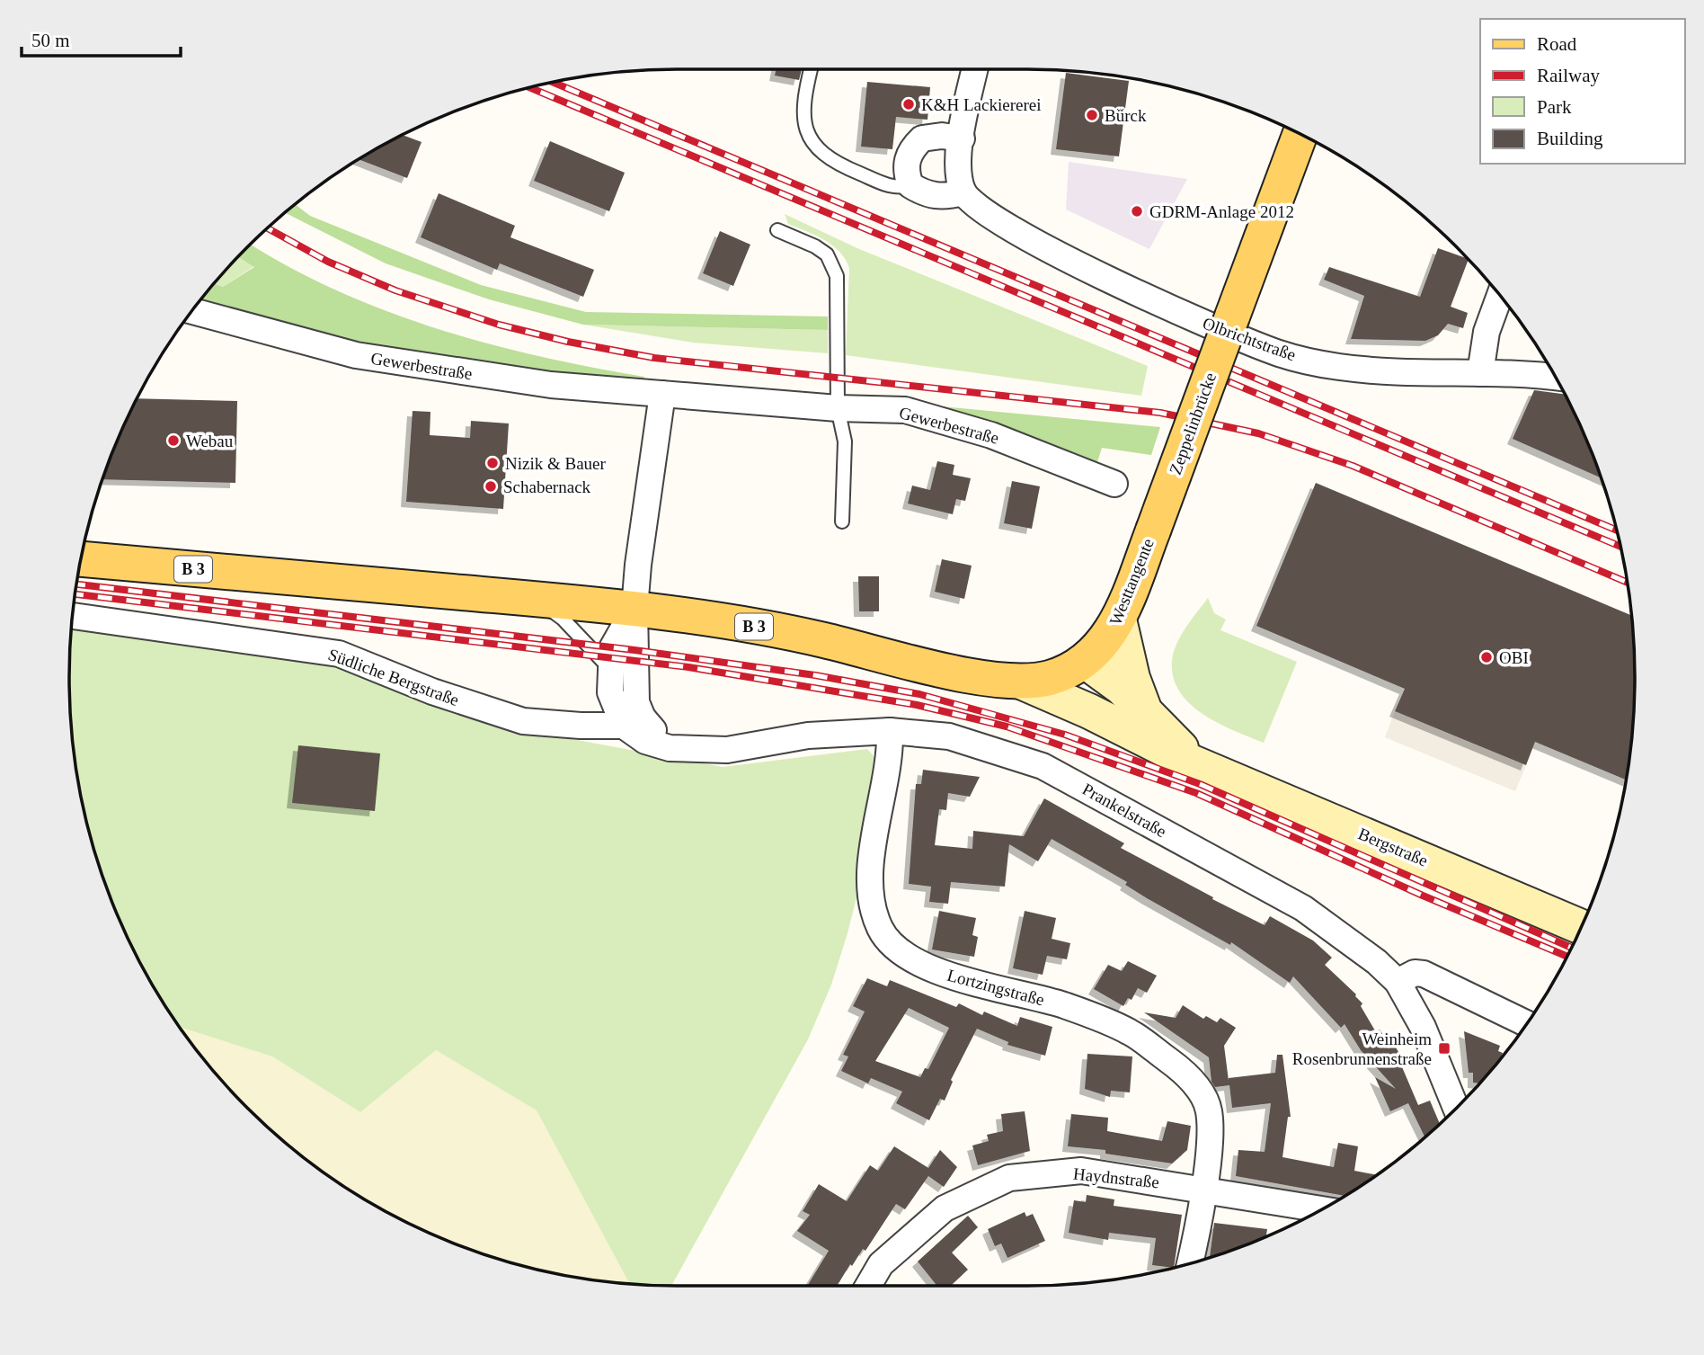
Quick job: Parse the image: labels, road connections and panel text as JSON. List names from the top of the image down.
{
  "streets": {
    "main road": [
      "Zeppelinbrücke",
      "B 3",
      "Westtangente",
      "Bergstraße"
    ],
    "street": [
      "Olbrichtstraße",
      "Gewerbestraße",
      "Südliche Bergstraße",
      "Prankelstraße",
      "Lortzingstraße",
      "Haydnstraße"
    ]
  },
  "crossings": [
    ["Zeppelinbrücke", "Westtangente"],
    ["B 3", "Westtangente"],
    ["B 3", "Prankelstraße"],
    ["B 3", "Bergstraße"],
    ["Südliche Bergstraße", "Prankelstraße"],
    ["Prankelstraße", "Lortzingstraße"],
    ["Lortzingstraße", "Haydnstraße"]
  ],
  "places": {
    "other": [
      "K&H Lackiererei",
      "Bürck",
      "GDRM-Anlage 2012",
      "Webau",
      "Nizik & Bauer",
      "Schabernack",
      "OBI"
    ],
    "transit": ["Weinheim Rosenbrunnenstraße"]
  },
  "legend": [
    "Road",
    "Railway",
    "Park",
    "Building"
  ],
  "scale_bar": "50 m"
}
